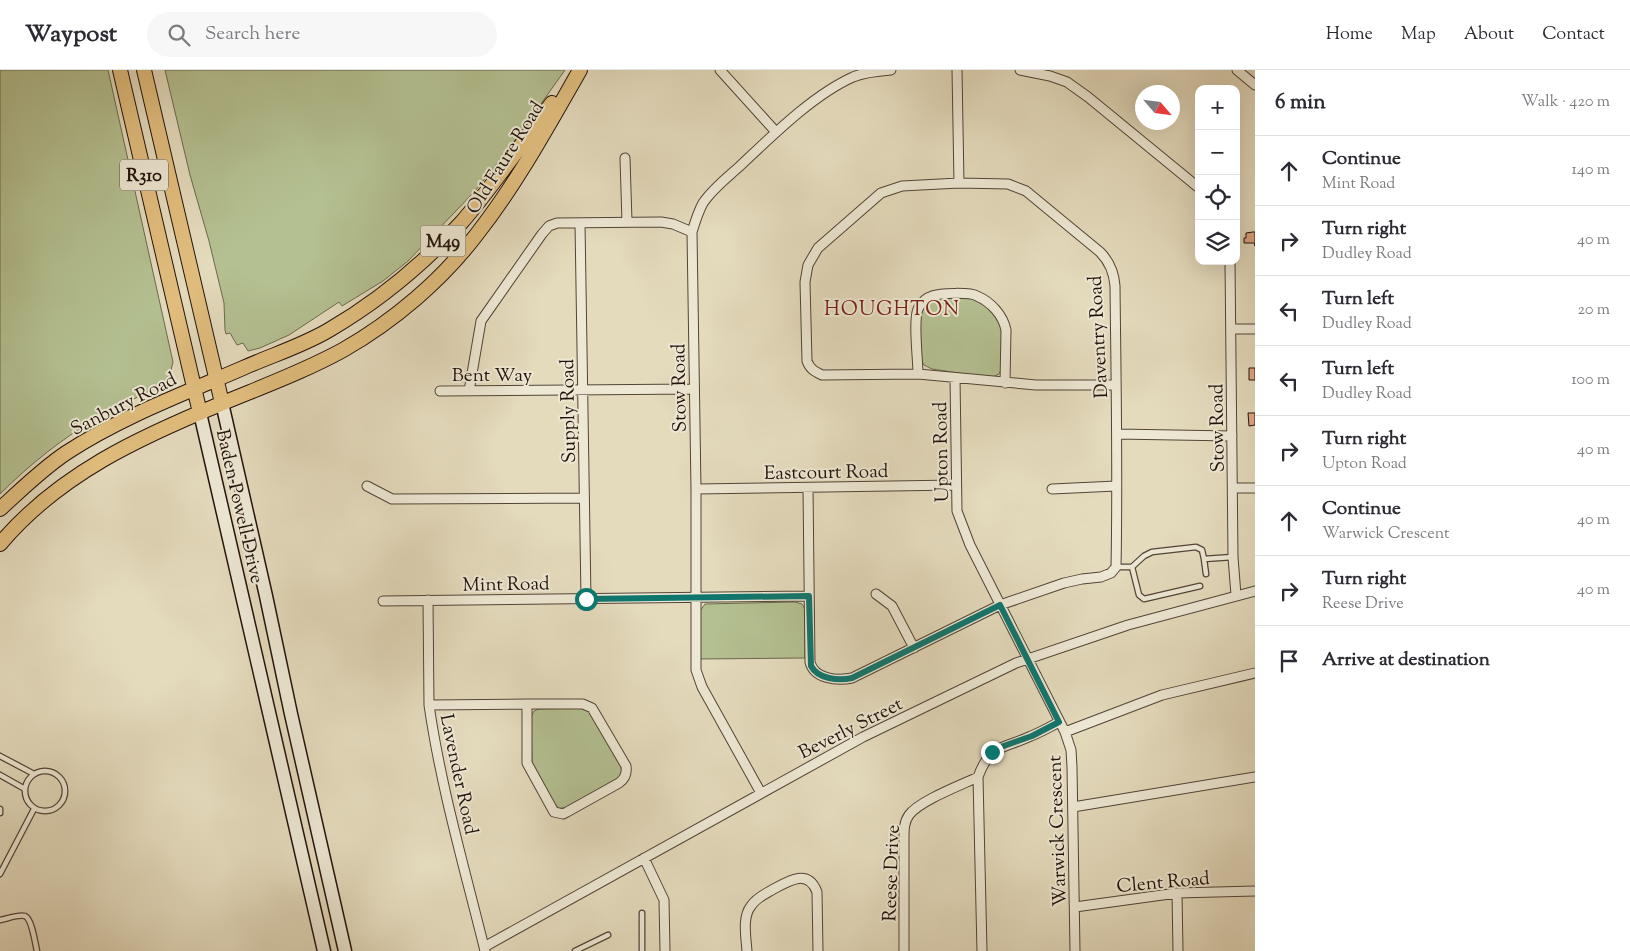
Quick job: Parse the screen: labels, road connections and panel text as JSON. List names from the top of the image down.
{
  "streets": {
    "main road": [
      "Old Faure Road",
      "R310",
      "M49",
      "Sanbury Road",
      "Baden Powell Drive"
    ],
    "street": [
      "Daventry Road",
      "Bent Way",
      "Stow Road",
      "Supply Road",
      "Upton Road",
      "Eastcourt Road",
      "Mint Road",
      "Beverly Street",
      "Lavender Road",
      "Warwick Crescent",
      "Reese Drive",
      "Clent Road"
    ]
  },
  "crossings": [
    ["Old Faure Road", "Sanbury Road"],
    ["Old Faure Road", "Baden Powell Drive"],
    ["Daventry Road", "Upton Road"],
    ["Bent Way", "Stow Road"],
    ["Bent Way", "Supply Road"],
    ["Stow Road", "Eastcourt Road"],
    ["Stow Road", "Mint Road"],
    ["Stow Road", "Beverly Street"],
    ["Sanbury Road", "Baden Powell Drive"],
    ["Supply Road", "Mint Road"],
    ["Upton Road", "Eastcourt Road"],
    ["Upton Road", "Beverly Street"],
    ["Upton Road", "Warwick Crescent"],
    ["Mint Road", "Lavender Road"],
    ["Beverly Street", "Lavender Road"],
    ["Beverly Street", "Warwick Crescent"],
    ["Warwick Crescent", "Clent Road"]
  ],
  "districts": ["HOUGHTON"],
  "north": "bottom right",
  "page": {
    "header": "Waypost",
    "search": "Search here",
    "nav": [
      "Home",
      "Map",
      "About",
      "Contact"
    ],
    "heading": ["6 min", "Walk · 420 m"],
    "map_buttons": ["+", "−"],
    "list": [
      ["Continue", "Mint Road", "140 m"],
      ["Turn right", "Dudley Road", "40 m"],
      ["Turn left", "Dudley Road", "20 m"],
      ["Turn left", "Dudley Road", "100 m"],
      ["Turn right", "Upton Road", "40 m"],
      ["Continue", "Warwick Crescent", "40 m"],
      ["Turn right", "Reese Drive", "40 m"],
      "Arrive at destination"
    ]
  }
}
